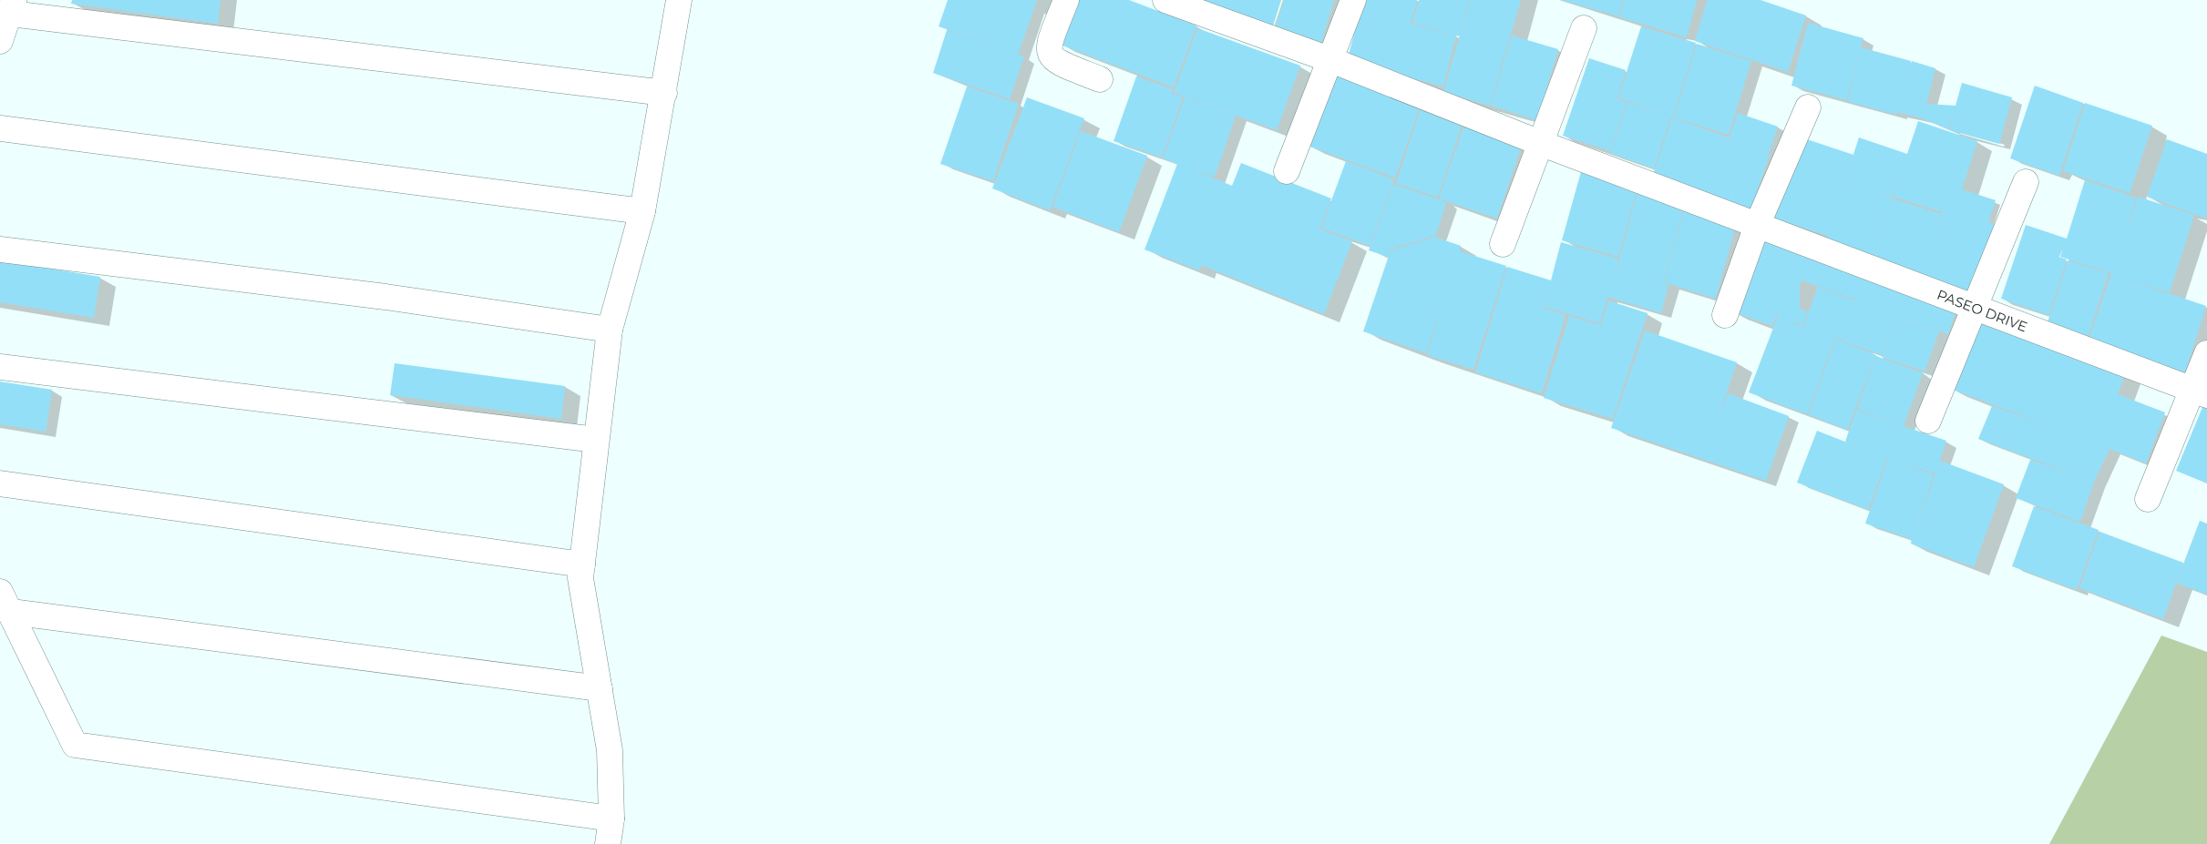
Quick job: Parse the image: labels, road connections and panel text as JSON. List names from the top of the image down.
{
  "streets": {
    "street": ["PASEO DRIVE"]
  }
}
